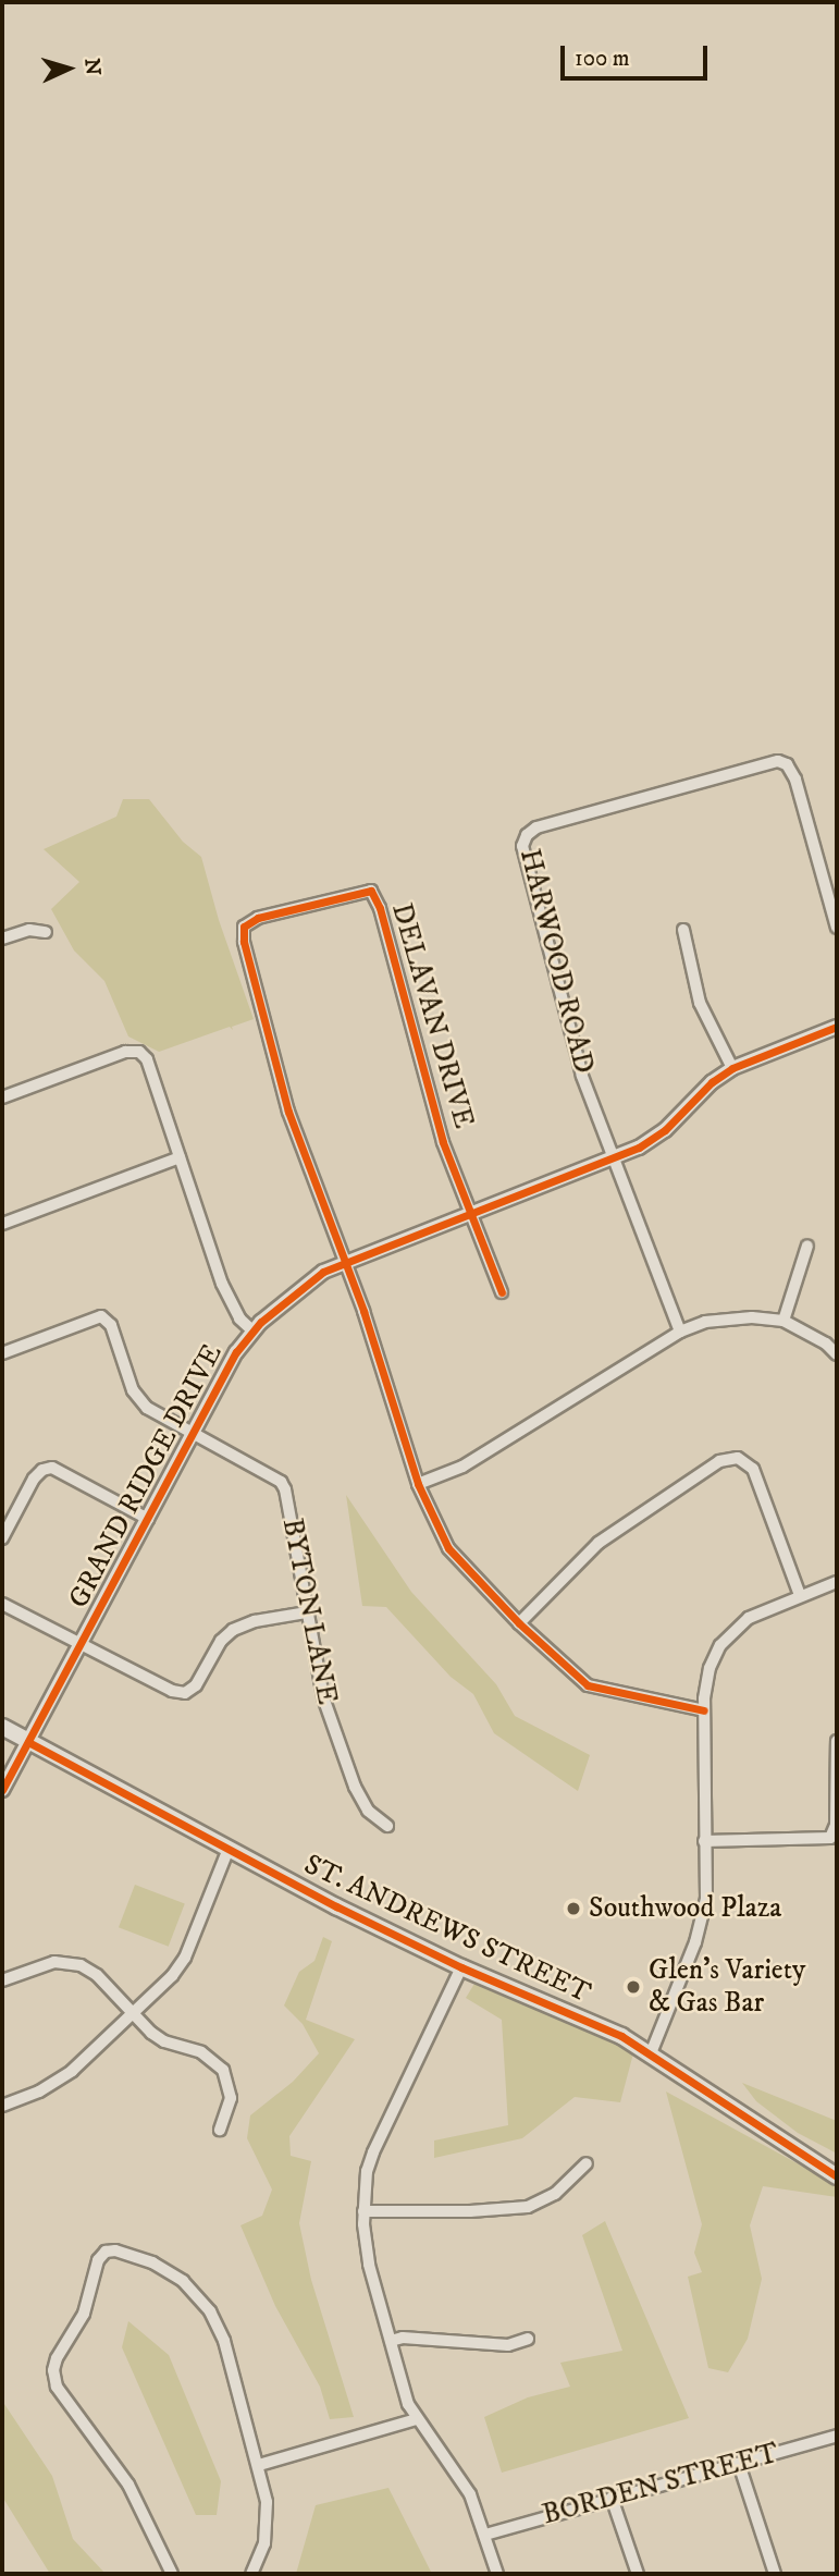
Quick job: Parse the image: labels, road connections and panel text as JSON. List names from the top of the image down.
{
  "streets": {
    "main road": ["ST. ANDREWS STREET"],
    "street": [
      "HARWOOD ROAD",
      "DELAVAN DRIVE",
      "GRAND RIDGE DRIVE",
      "BYTON LANE",
      "BORDEN STREET"
    ]
  },
  "crossings": [
    ["HARWOOD ROAD", "GRAND RIDGE DRIVE"],
    ["DELAVAN DRIVE", "GRAND RIDGE DRIVE"],
    ["GRAND RIDGE DRIVE", "BYTON LANE"],
    ["GRAND RIDGE DRIVE", "ST. ANDREWS STREET"]
  ],
  "places": ["Southwood Plaza", "Glen's Variety & Gas Bar"],
  "scale_bar": "100 m",
  "north": "right"
}
